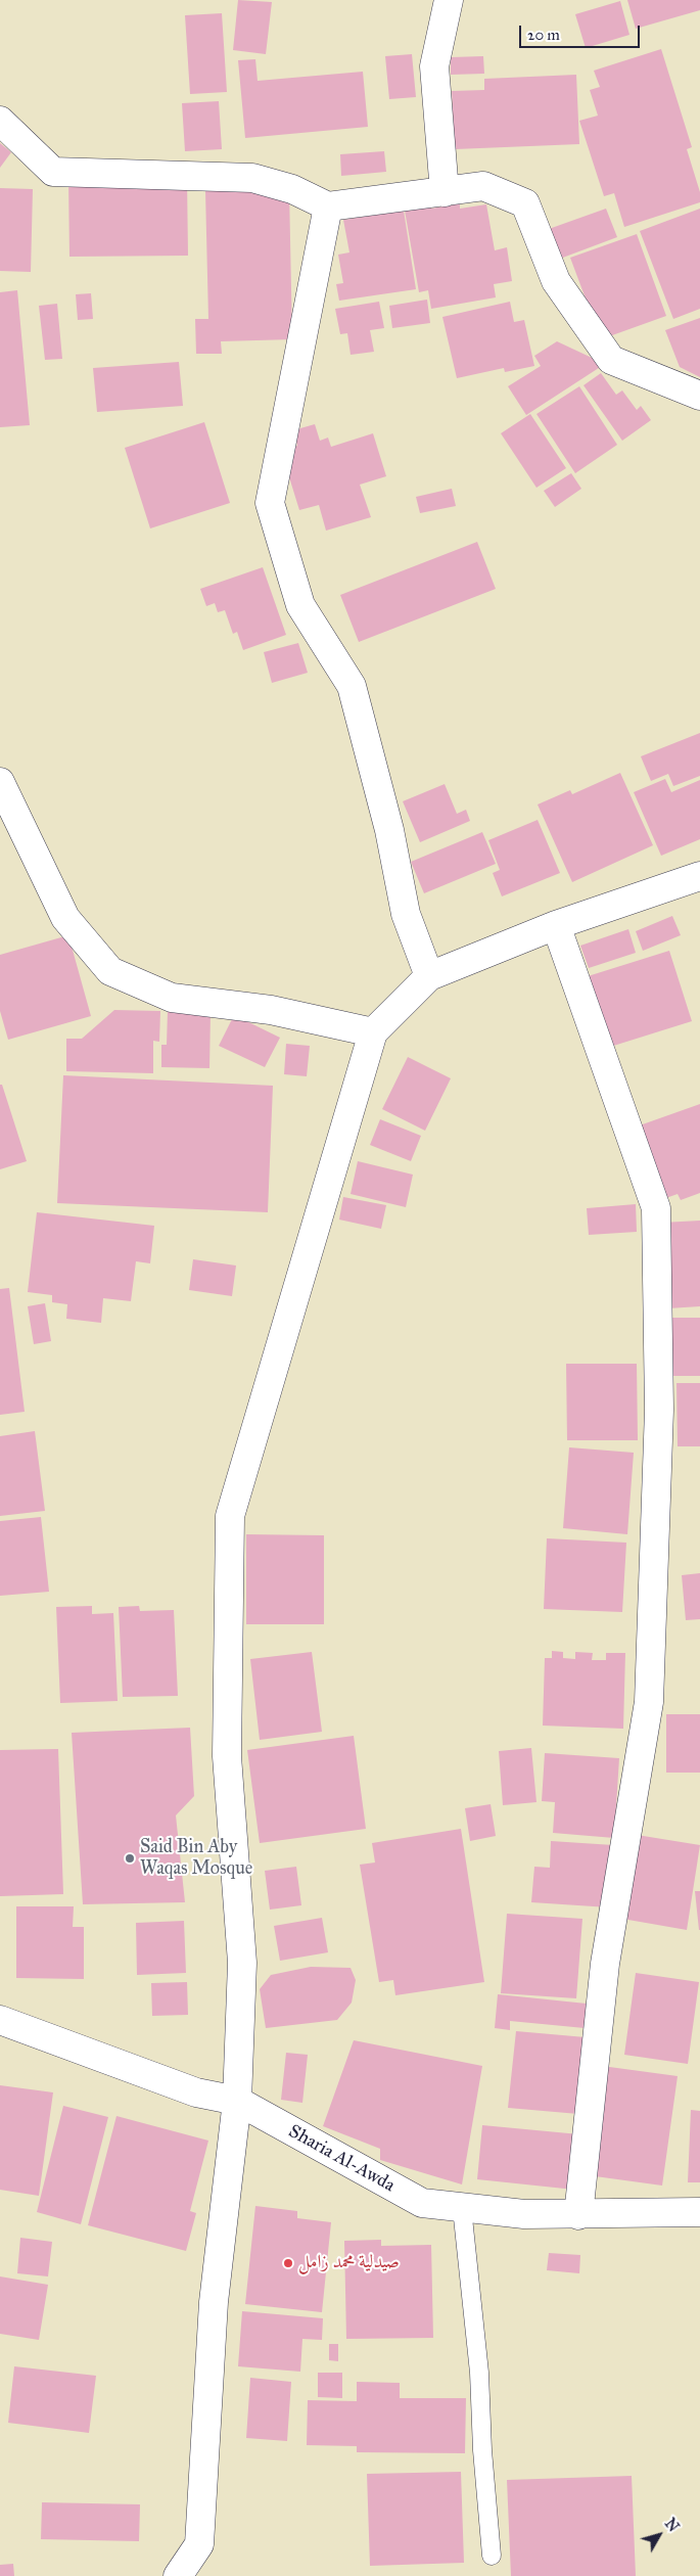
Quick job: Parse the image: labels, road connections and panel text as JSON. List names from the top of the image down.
{
  "streets": {
    "street": ["Sharia Al-Awda"]
  },
  "places": ["Said Bin Aby Waqas Mosque", "صيدلية محمد زامل"],
  "scale_bar": "20 m",
  "north": "top right"
}
